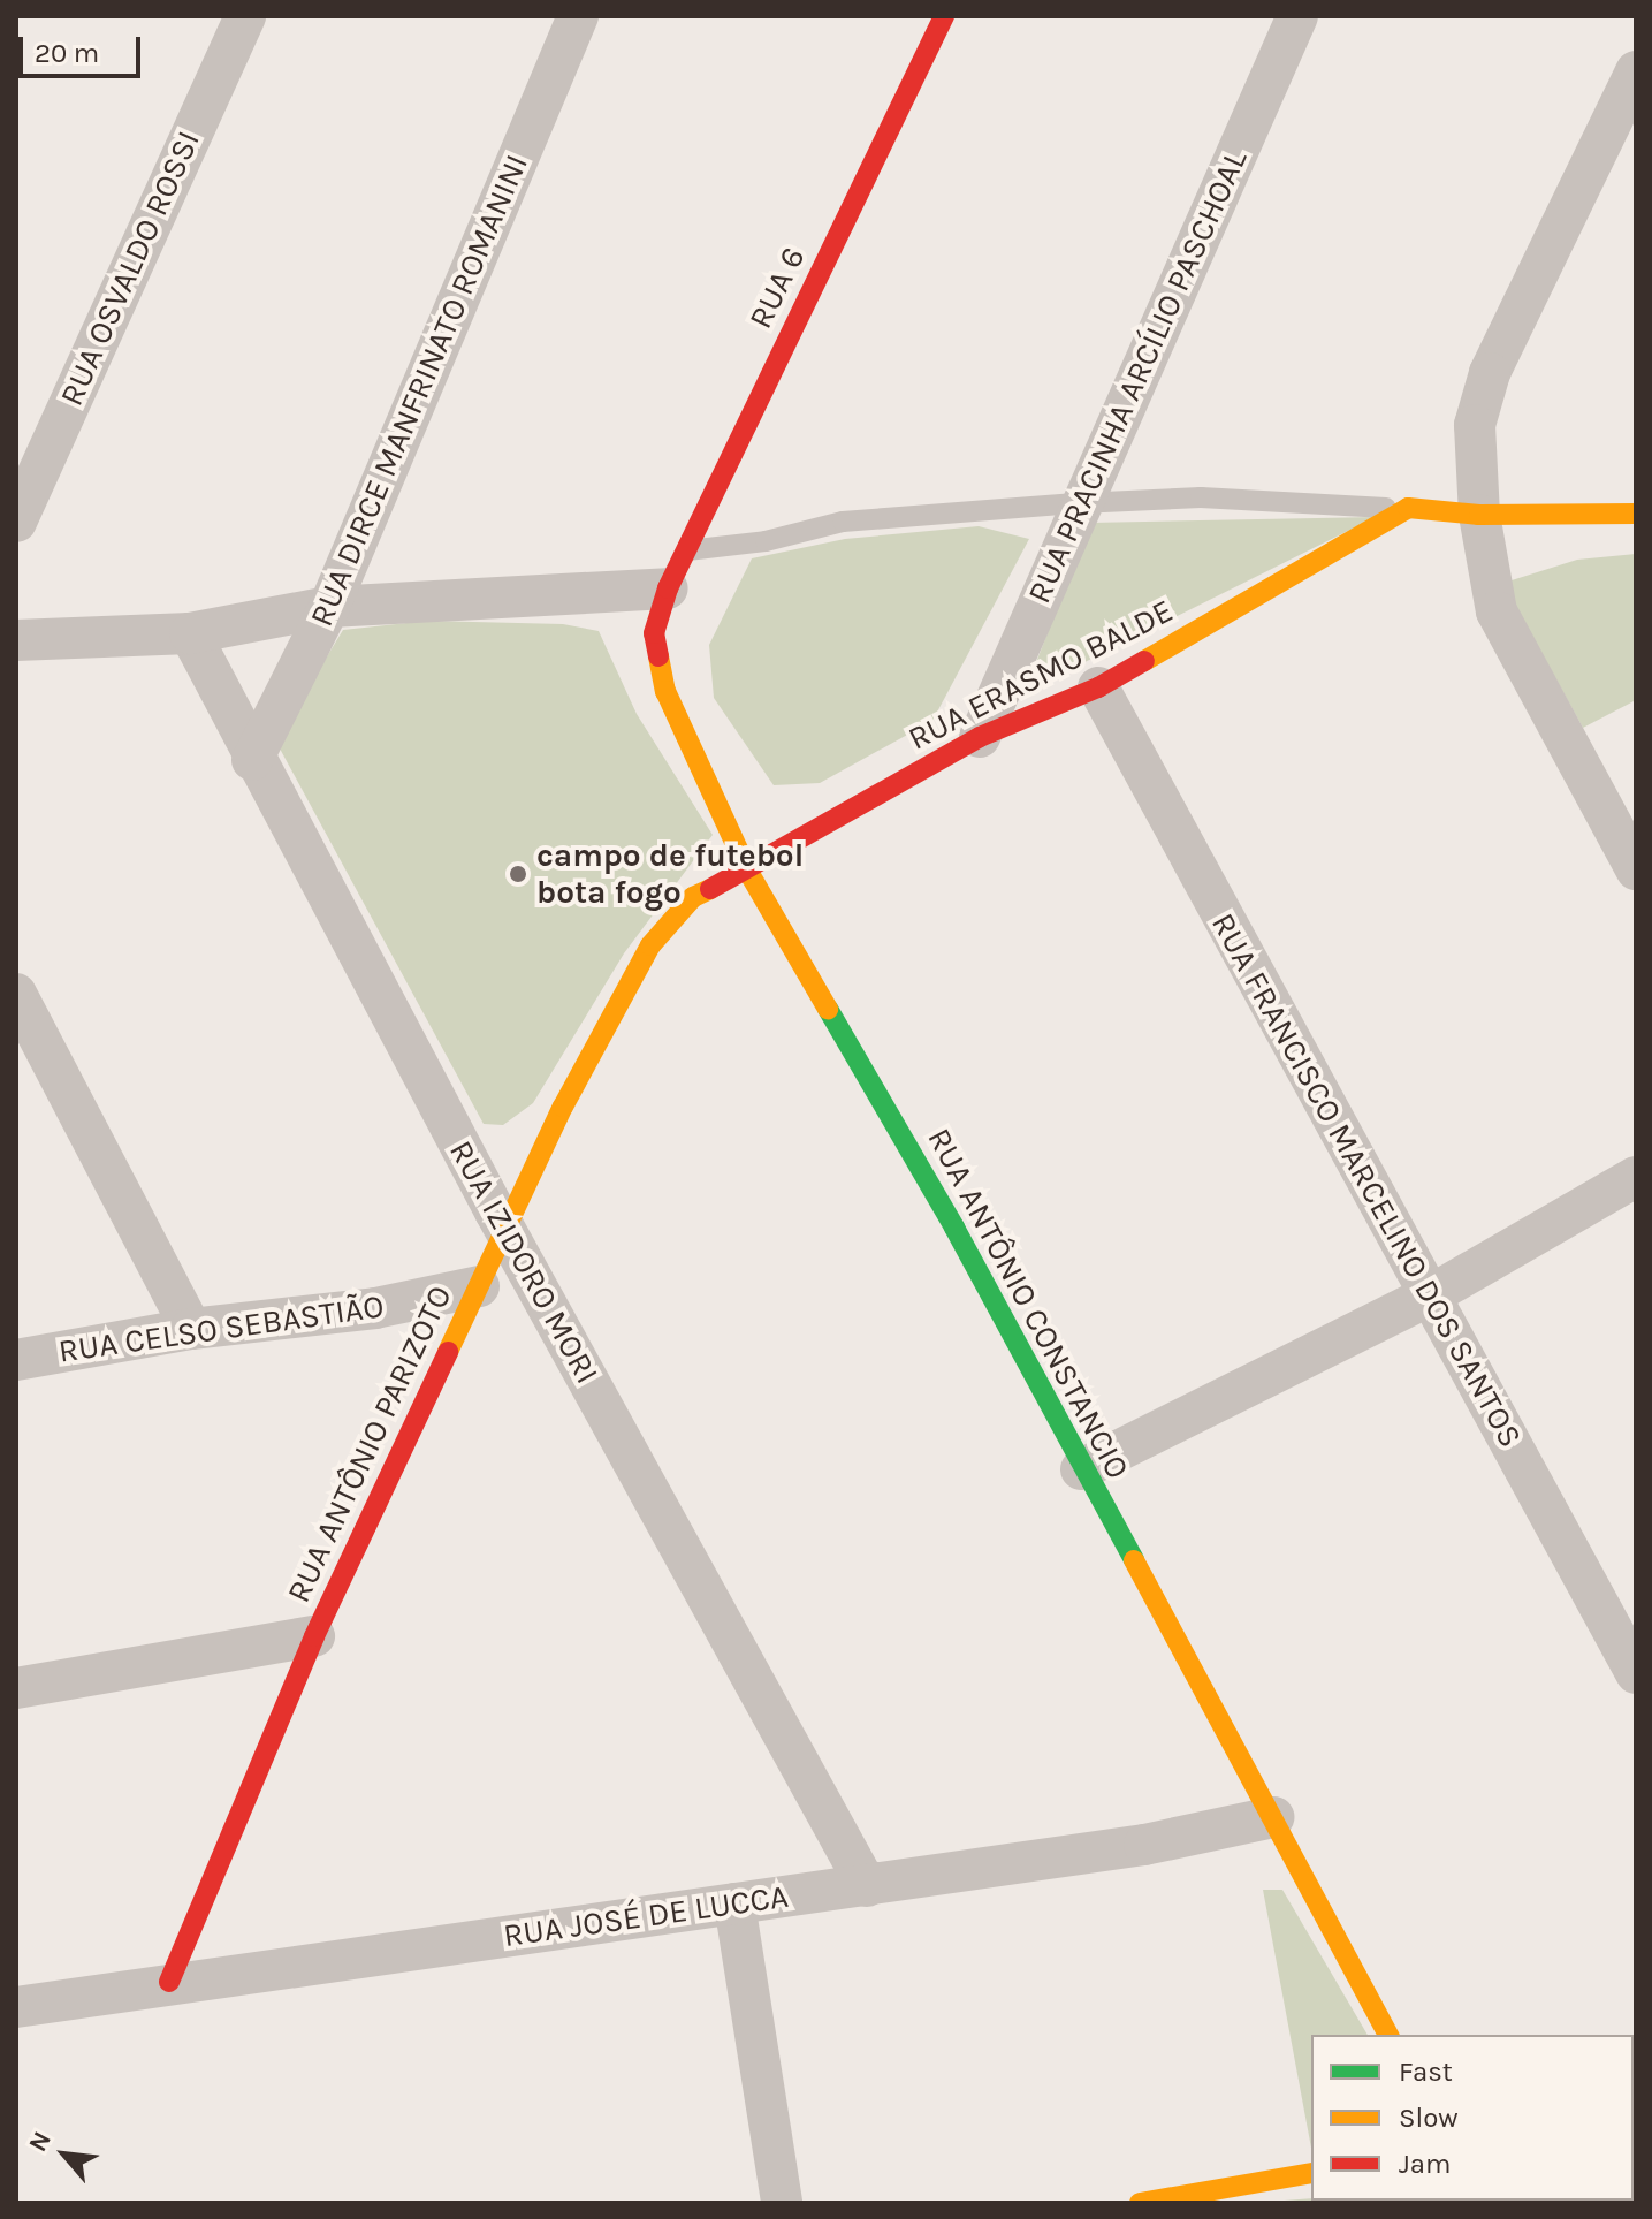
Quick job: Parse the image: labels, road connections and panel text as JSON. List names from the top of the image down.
{
  "streets": {
    "street": [
      "RUA OSVALDO ROSSI",
      "RUA 6",
      "RUA PRACINHA ARCÍLIO PASCHOAL",
      "RUA DIRCE MANFRINATO ROMANINI",
      "RUA ERASMO BALDE",
      "RUA FRANCISCO MARCELINO DOS SANTOS",
      "RUA IZIDORO MORI",
      "RUA ANTÔNIO CONSTANCIO",
      "RUA CELSO SEBASTIÃO",
      "RUA ANTÔNIO PARIZOTO",
      "RUA JOSÉ DE LUCCA"
    ]
  },
  "crossings": [
    ["RUA 6", "RUA ANTÔNIO CONSTANCIO"],
    ["RUA PRACINHA ARCÍLIO PASCHOAL", "RUA ERASMO BALDE"],
    ["RUA DIRCE MANFRINATO ROMANINI", "RUA IZIDORO MORI"],
    ["RUA ERASMO BALDE", "RUA FRANCISCO MARCELINO DOS SANTOS"],
    ["RUA ERASMO BALDE", "RUA ANTÔNIO CONSTANCIO"],
    ["RUA ERASMO BALDE", "RUA ANTÔNIO PARIZOTO"],
    ["RUA IZIDORO MORI", "RUA ANTÔNIO PARIZOTO"],
    ["RUA IZIDORO MORI", "RUA JOSÉ DE LUCCA"],
    ["RUA ANTÔNIO CONSTANCIO", "RUA JOSÉ DE LUCCA"],
    ["RUA CELSO SEBASTIÃO", "RUA ANTÔNIO PARIZOTO"],
    ["RUA ANTÔNIO PARIZOTO", "RUA JOSÉ DE LUCCA"]
  ],
  "places": ["campo de futebol bota fogo"],
  "legend": ["Fast", "Slow", "Jam"],
  "scale_bar": "20 m",
  "north": "top left"
}
